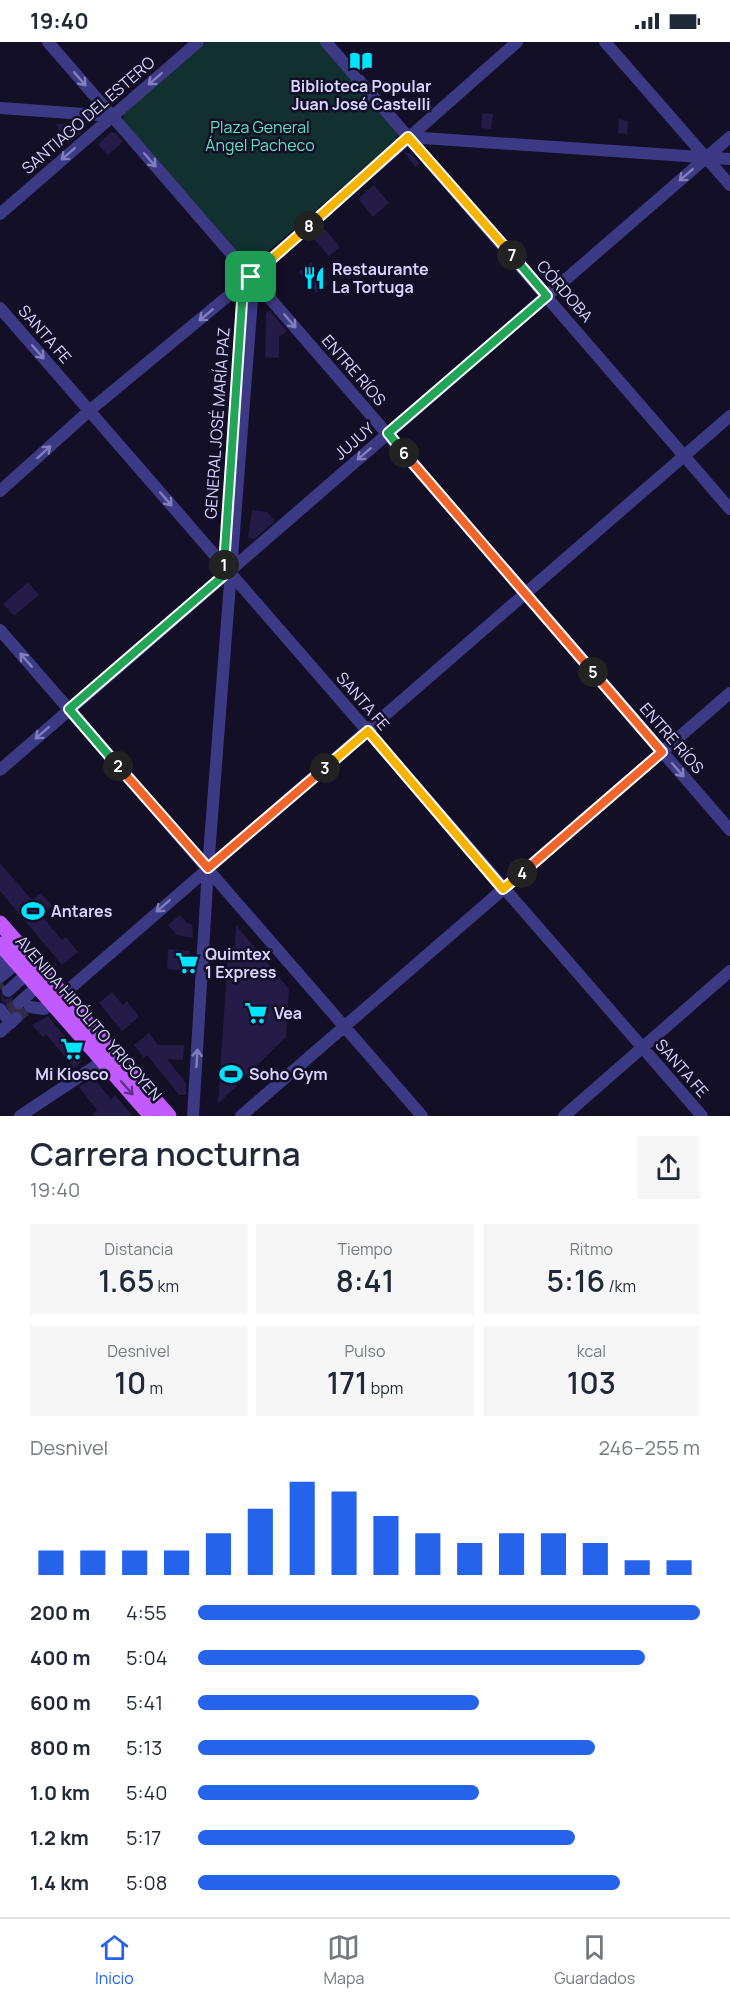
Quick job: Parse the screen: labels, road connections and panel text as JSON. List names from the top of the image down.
{
  "streets": {
    "main road": ["AVENIDA HIPÓLITO YRIGOYEN"],
    "street": [
      "SANTIAGO DEL ESTERO",
      "CÓRDOBA",
      "SANTA FE",
      "ENTRE RÍOS",
      "GENERAL JOSÉ MARÍA PAZ",
      "JUJUY"
    ]
  },
  "crossings": [
    ["SANTIAGO DEL ESTERO", "ENTRE RÍOS"],
    ["CÓRDOBA", "JUJUY"],
    ["SANTA FE", "GENERAL JOSÉ MARÍA PAZ"],
    ["SANTA FE", "JUJUY"],
    ["ENTRE RÍOS", "GENERAL JOSÉ MARÍA PAZ"],
    ["ENTRE RÍOS", "JUJUY"],
    ["GENERAL JOSÉ MARÍA PAZ", "JUJUY"]
  ],
  "one_way": ["SANTIAGO DEL ESTERO", "ENTRE RÍOS", "JUJUY"],
  "parks": ["Plaza General Ángel Pacheco"],
  "places": {
    "library": ["Biblioteca Popular Juan José Castelli"],
    "restaurant": ["Restaurante La Tortuga"],
    "sports": ["Antares", "Soho Gym"],
    "supermarket": ["Quimtex 1 Express", "Vea", "Mi Kiosco"]
  },
  "page": {
    "status": "19:40",
    "pins": [
      "8",
      "7",
      "6",
      "1",
      "5",
      "2",
      "3",
      "4"
    ],
    "heading": ["Carrera nocturna", "19:40"],
    "stats": [
      ["Distancia", "1.65 km"],
      ["Tiempo", "8:41"],
      ["Ritmo", "5:16 /km"],
      ["Desnivel", "10 m"],
      ["Pulso", "171 bpm"],
      ["kcal", "103"]
    ],
    "chart": ["Desnivel", "246–255 m"],
    "list": [
      {
        "name": "200 m",
        "note": "4:55"
      },
      {
        "name": "400 m",
        "note": "5:04"
      },
      {
        "name": "600 m",
        "note": "5:41"
      },
      {
        "name": "800 m",
        "note": "5:13"
      },
      {
        "name": "1.0 km",
        "note": "5:40"
      },
      {
        "name": "1.2 km",
        "note": "5:17"
      },
      {
        "name": "1.4 km",
        "note": "5:08"
      }
    ],
    "tabs": ["Inicio", "Mapa", "Guardados"]
  }
}
